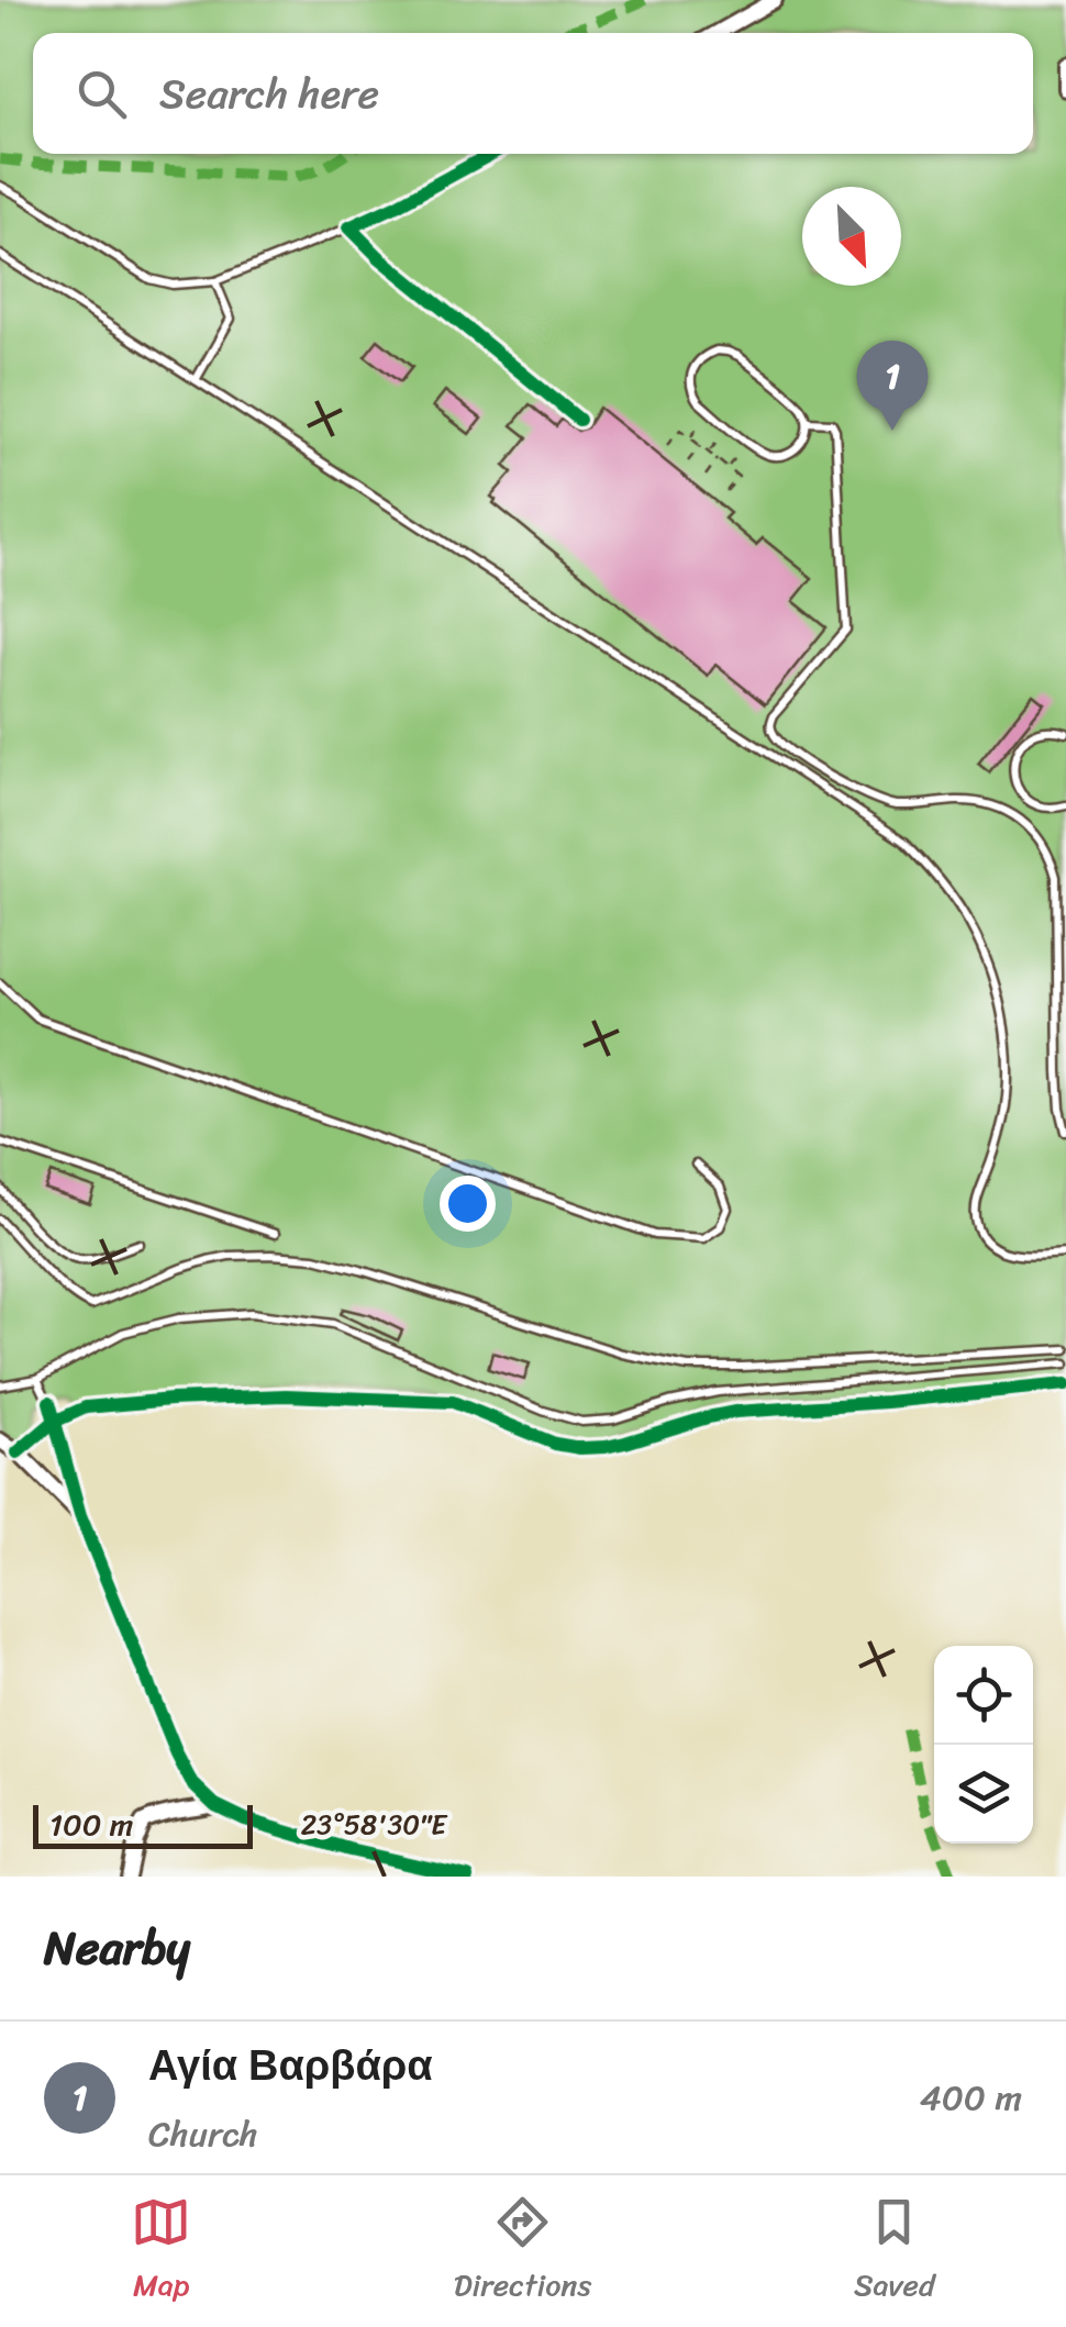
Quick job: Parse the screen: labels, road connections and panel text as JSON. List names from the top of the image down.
{
  "scale_bar": "100 m",
  "north": "bottom right",
  "page": {
    "search": "Search here",
    "pins": "1",
    "scale": "100 m",
    "heading": "Nearby",
    "list": [
      {
        "mark": "1",
        "name": "Αγία Βαρβάρα",
        "note": "Church",
        "value": "400 m"
      }
    ],
    "nav": ["Map", "Directions", "Saved"]
  },
  "coordinates": ["23°58'30\"E"]
}
